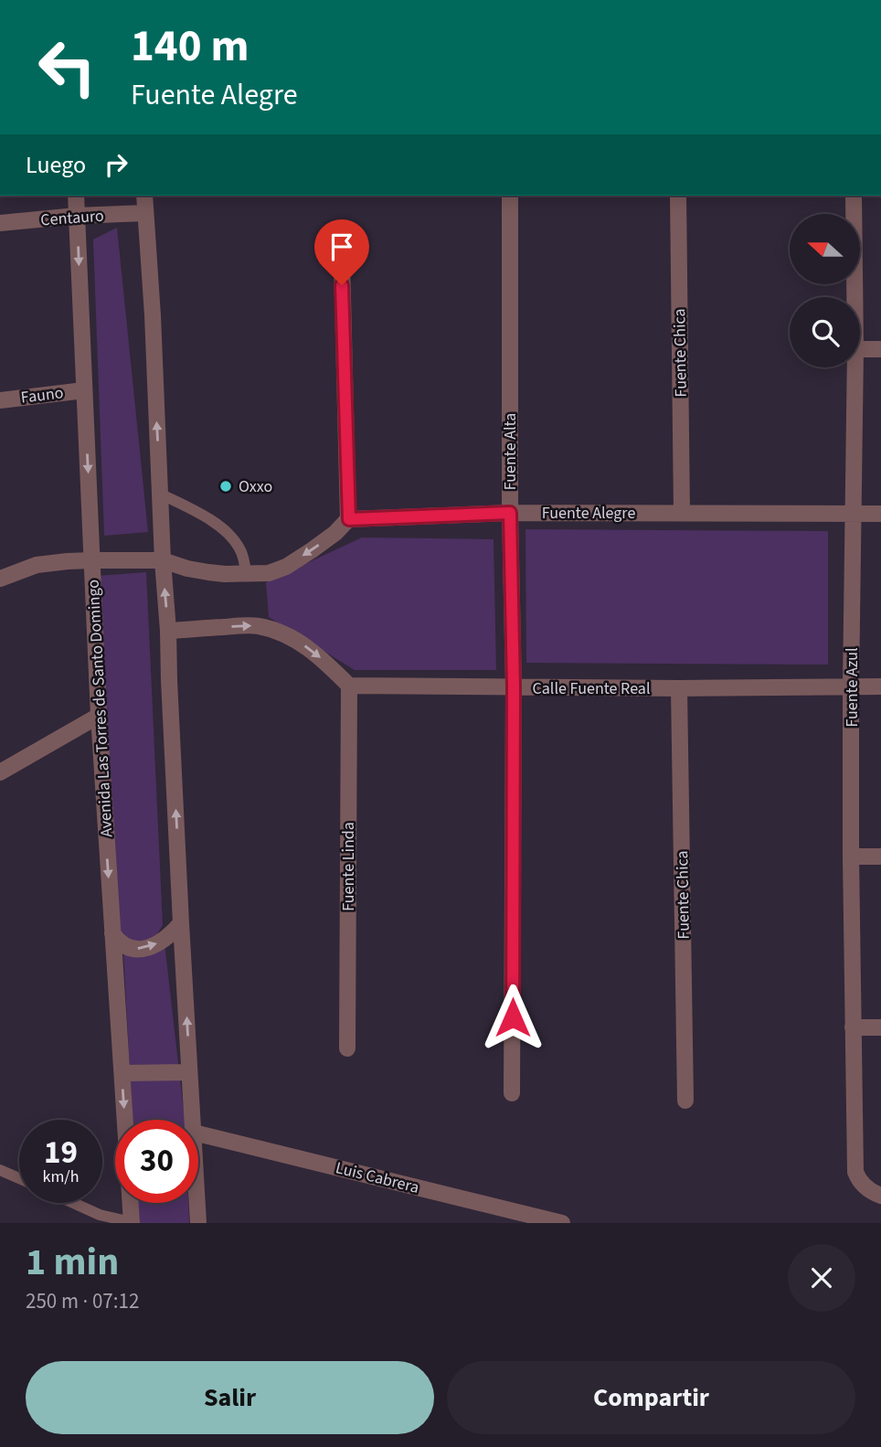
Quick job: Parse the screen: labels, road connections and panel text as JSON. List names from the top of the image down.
{
  "streets": {
    "street": [
      "Centauro",
      "Fuente Chica",
      "Fauno",
      "Fuente Alta",
      "Fuente Alegre",
      "Fuente Azul",
      "Calle Fuente Real",
      "Avenida Las Torres de Santo Domingo",
      "Fuente Linda",
      "Luis Cabrera"
    ]
  },
  "crossings": [
    ["Centauro", "Avenida Las Torres de Santo Domingo"],
    ["Fuente Chica", "Fuente Alegre"],
    ["Fuente Chica", "Calle Fuente Real"],
    ["Fauno", "Avenida Las Torres de Santo Domingo"],
    ["Fuente Alta", "Fuente Alegre"],
    ["Fuente Alta", "Calle Fuente Real"],
    ["Fuente Alegre", "Fuente Azul"],
    ["Fuente Azul", "Calle Fuente Real"],
    ["Calle Fuente Real", "Fuente Linda"]
  ],
  "places": ["Oxxo"],
  "north": "left",
  "page": {
    "turn": ["140 m", "Fuente Alegre"],
    "then": "Luego",
    "speed": "19 km/h",
    "limit": "30",
    "heading": ["1 min", "250 m · 07:12"],
    "buttons": ["Salir", "Compartir"]
  }
}
